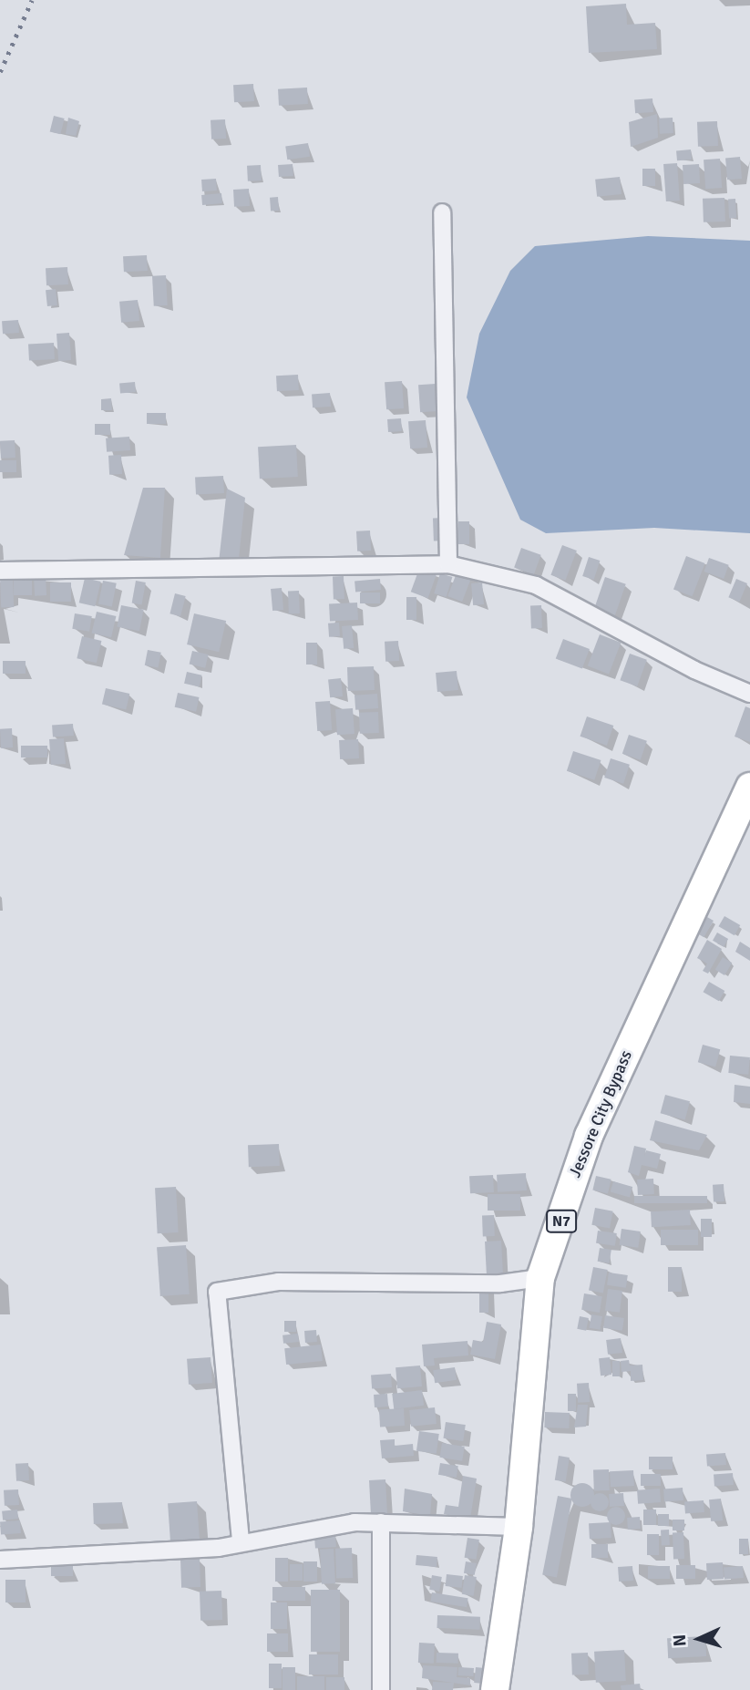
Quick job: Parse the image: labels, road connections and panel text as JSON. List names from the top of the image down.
{
  "streets": {
    "highway": ["Jessore City Bypass", "N7"]
  },
  "north": "left"
}
